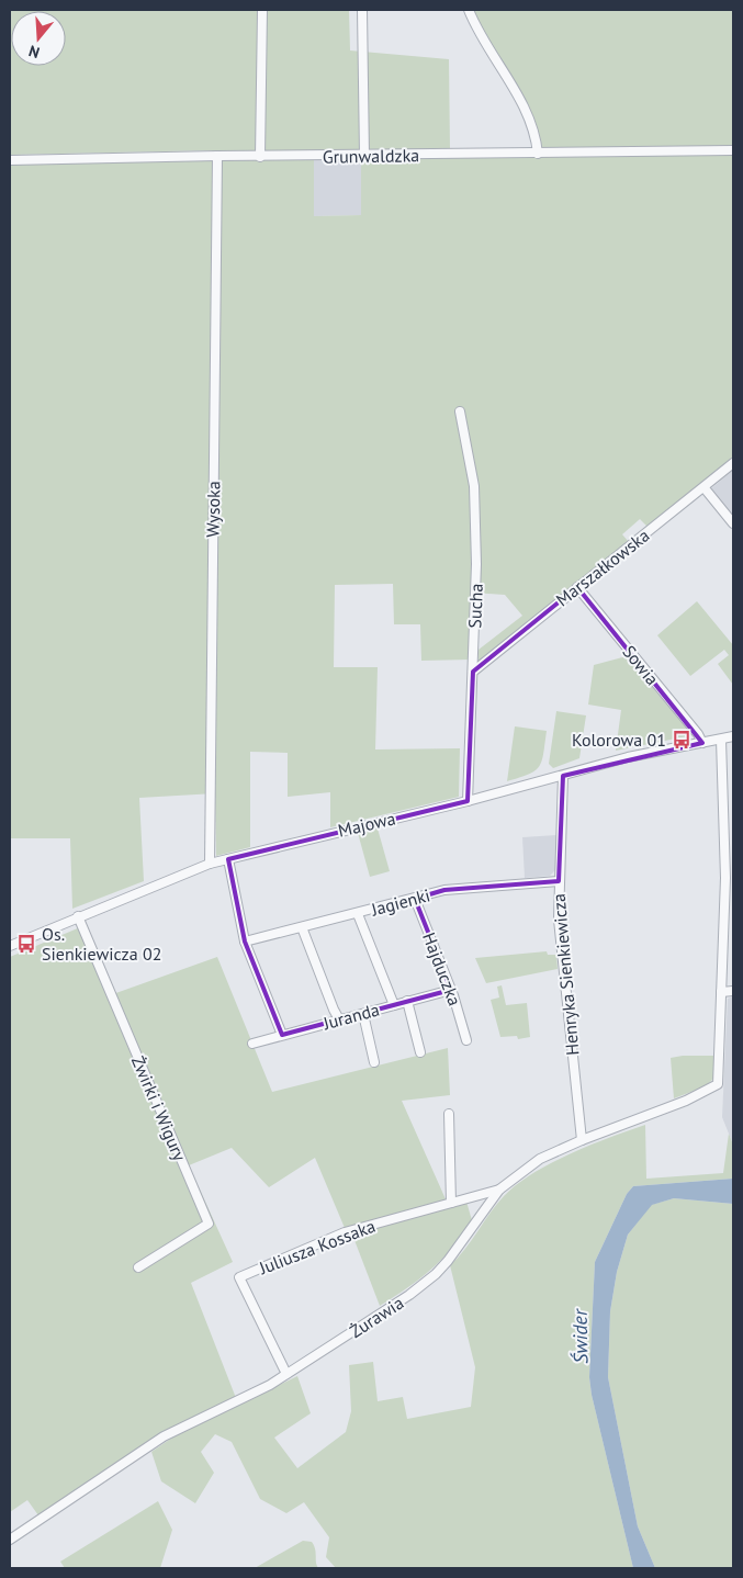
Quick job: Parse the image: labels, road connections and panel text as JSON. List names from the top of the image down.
{
  "streets": {
    "street": [
      "Grunwaldzka",
      "Wysoka",
      "Marszałkowska",
      "Sucha",
      "Sowia",
      "Majowa",
      "Jagienki",
      "Hajduczka",
      "Henryka Sienkiewicza",
      "Juranda",
      "Żwirki i Wigury",
      "Juliusza Kossaka",
      "Żurawia"
    ]
  },
  "crossings": [
    ["Grunwaldzka", "Wysoka"],
    ["Wysoka", "Majowa"],
    ["Marszałkowska", "Sucha"],
    ["Marszałkowska", "Sowia"],
    ["Sucha", "Majowa"],
    ["Sowia", "Majowa"],
    ["Majowa", "Henryka Sienkiewicza"],
    ["Majowa", "Żwirki i Wigury"],
    ["Jagienki", "Hajduczka"],
    ["Jagienki", "Henryka Sienkiewicza"],
    ["Hajduczka", "Juranda"],
    ["Henryka Sienkiewicza", "Żurawia"],
    ["Juliusza Kossaka", "Żurawia"]
  ],
  "water": ["Świder"],
  "places": {
    "bus stop": ["Kolorowa 01", "Os. Sienkiewicza 02"]
  },
  "north": "bottom"
}
